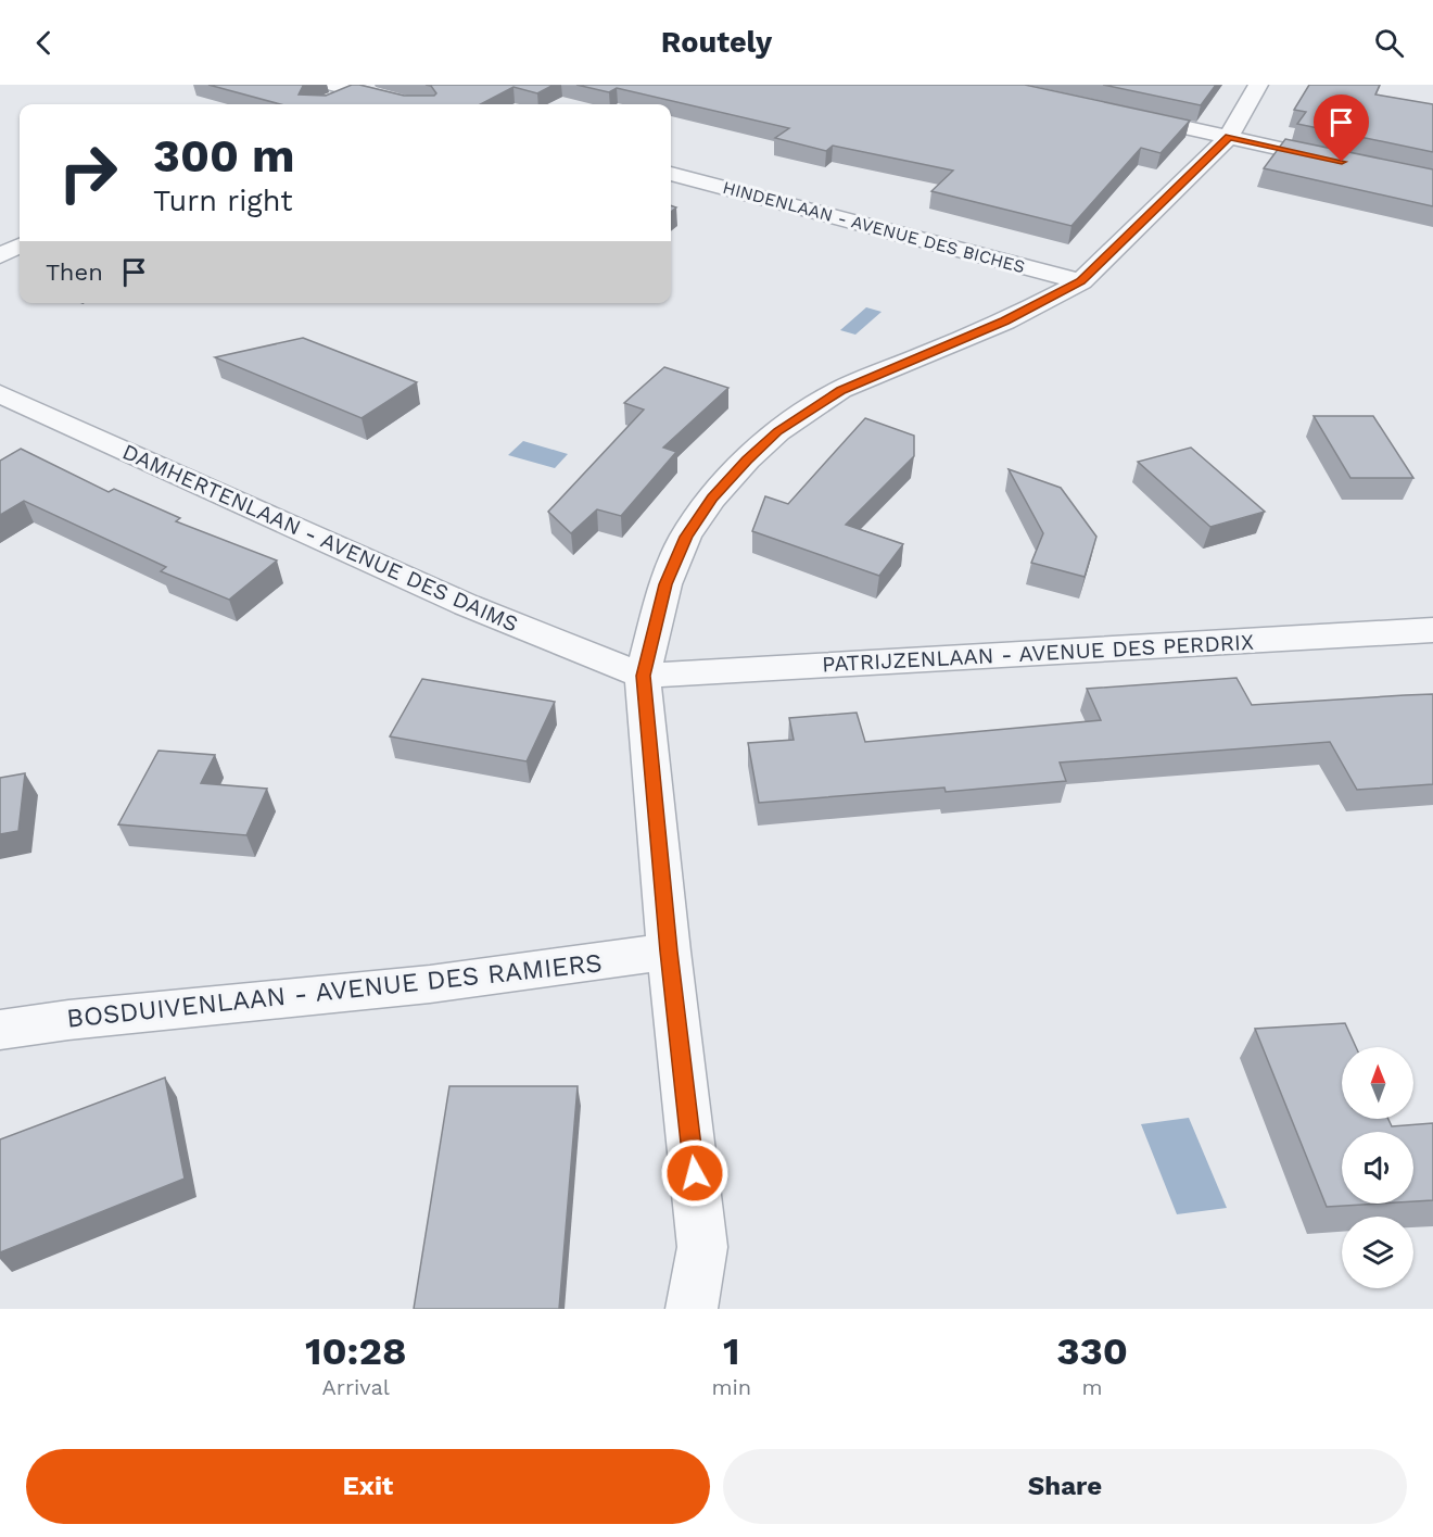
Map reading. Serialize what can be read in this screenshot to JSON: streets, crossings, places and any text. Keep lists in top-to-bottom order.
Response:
{
  "streets": {
    "street": [
      "HINDENLAAN - AVENUE DES BICHES",
      "DAMHERTENLAAN - AVENUE DES DAIMS",
      "PATRIJZENLAAN - AVENUE DES PERDRIX",
      "BOSDUIVENLAAN - AVENUE DES RAMIERS"
    ]
  },
  "crossings": [
    ["DAMHERTENLAAN - AVENUE DES DAIMS", "PATRIJZENLAAN - AVENUE DES PERDRIX"]
  ],
  "north": "top",
  "page": {
    "header": "Routely",
    "turn": ["300 m", "Turn right"],
    "then": "Then",
    "eta": [
      "10:28",
      "Arrival",
      "1",
      "min",
      "330",
      "m"
    ],
    "buttons": ["Exit", "Share"]
  }
}
